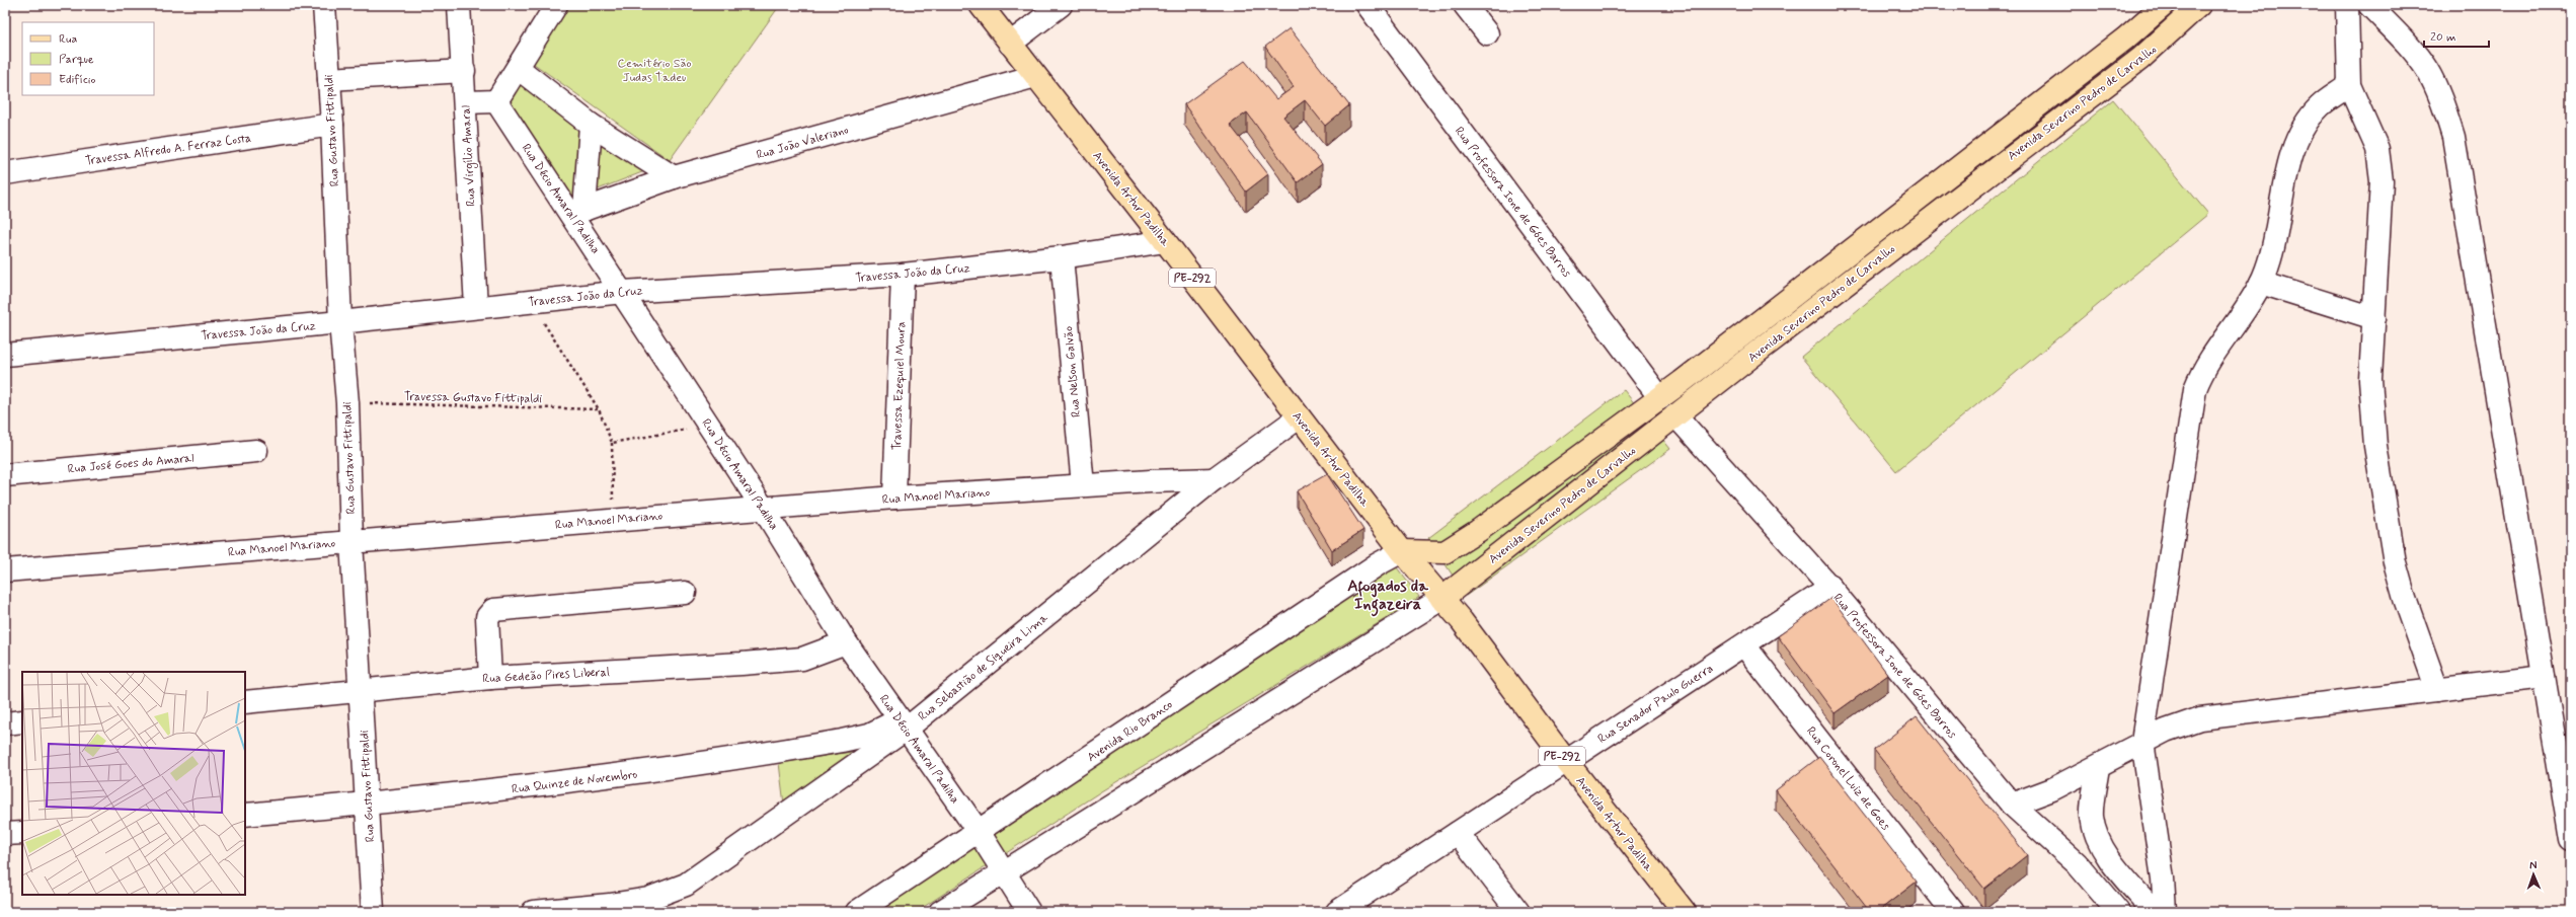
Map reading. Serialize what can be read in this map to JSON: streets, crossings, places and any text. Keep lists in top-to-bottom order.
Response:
{
  "streets": {
    "main road": ["Avenida Severino Pedro de Carvalho", "Avenida Artur Padilha", "PE-292"],
    "street": [
      "Rua Gustavo Fittipaldi",
      "Rua João Valeriano",
      "Travessa Alfredo A. Ferraz Costa",
      "Rua Virgílio Amaral",
      "Rua Décio Amaral Padilha",
      "Rua Professora Ione de Góes Barros",
      "Travessa João da Cruz",
      "Rua Nelson Galvão",
      "Travessa Ezequiel Moura",
      "Rua José Goes do Amaral",
      "Rua Manoel Mariano",
      "Rua Sebastião de Siqueira Lima",
      "Rua Gedeão Pires Liberal",
      "Rua Senador Paulo Guerra",
      "Avenida Rio Branco",
      "Rua Coronel Luiz de Goes",
      "Rua Quinze de Novembro"
    ],
    "path": ["Travessa Gustavo Fittipaldi"]
  },
  "crossings": [
    ["Avenida Severino Pedro de Carvalho", "Avenida Artur Padilha"],
    ["Avenida Severino Pedro de Carvalho", "Rua Professora Ione de Góes Barros"],
    ["Avenida Severino Pedro de Carvalho", "Avenida Rio Branco"],
    ["Rua Gustavo Fittipaldi", "Travessa Alfredo A. Ferraz Costa"],
    ["Rua Gustavo Fittipaldi", "Travessa João da Cruz"],
    ["Rua Gustavo Fittipaldi", "Travessa Gustavo Fittipaldi"],
    ["Rua Gustavo Fittipaldi", "Rua Manoel Mariano"],
    ["Rua Gustavo Fittipaldi", "Rua Gedeão Pires Liberal"],
    ["Rua Gustavo Fittipaldi", "Rua Quinze de Novembro"],
    ["Rua João Valeriano", "Rua Décio Amaral Padilha"],
    ["Rua João Valeriano", "Avenida Artur Padilha"],
    ["Rua Virgílio Amaral", "Travessa João da Cruz"],
    ["Rua Décio Amaral Padilha", "Travessa João da Cruz"],
    ["Rua Décio Amaral Padilha", "Rua Manoel Mariano"],
    ["Rua Décio Amaral Padilha", "Rua Sebastião de Siqueira Lima"],
    ["Rua Décio Amaral Padilha", "Rua Gedeão Pires Liberal"],
    ["Rua Décio Amaral Padilha", "Avenida Rio Branco"],
    ["Rua Décio Amaral Padilha", "Rua Quinze de Novembro"],
    ["Avenida Artur Padilha", "Travessa João da Cruz"],
    ["Avenida Artur Padilha", "Rua Sebastião de Siqueira Lima"],
    ["Avenida Artur Padilha", "Rua Senador Paulo Guerra"],
    ["Avenida Artur Padilha", "Avenida Rio Branco"],
    ["Rua Professora Ione de Góes Barros", "Rua Senador Paulo Guerra"],
    ["Travessa João da Cruz", "Rua Nelson Galvão"],
    ["Travessa João da Cruz", "Travessa Ezequiel Moura"],
    ["Rua Nelson Galvão", "Rua Manoel Mariano"],
    ["Travessa Ezequiel Moura", "Rua Manoel Mariano"],
    ["Rua Manoel Mariano", "Rua Sebastião de Siqueira Lima"],
    ["Rua Sebastião de Siqueira Lima", "Rua Quinze de Novembro"],
    ["Rua Senador Paulo Guerra", "Rua Coronel Luiz de Goes"]
  ],
  "districts": ["Afogados da Ingazeira"],
  "parks": ["Cemitério São Judas Tadeu"],
  "legend": ["Rua", "Parque", "Edifício"],
  "scale_bar": "20 m",
  "north": "top"
}
